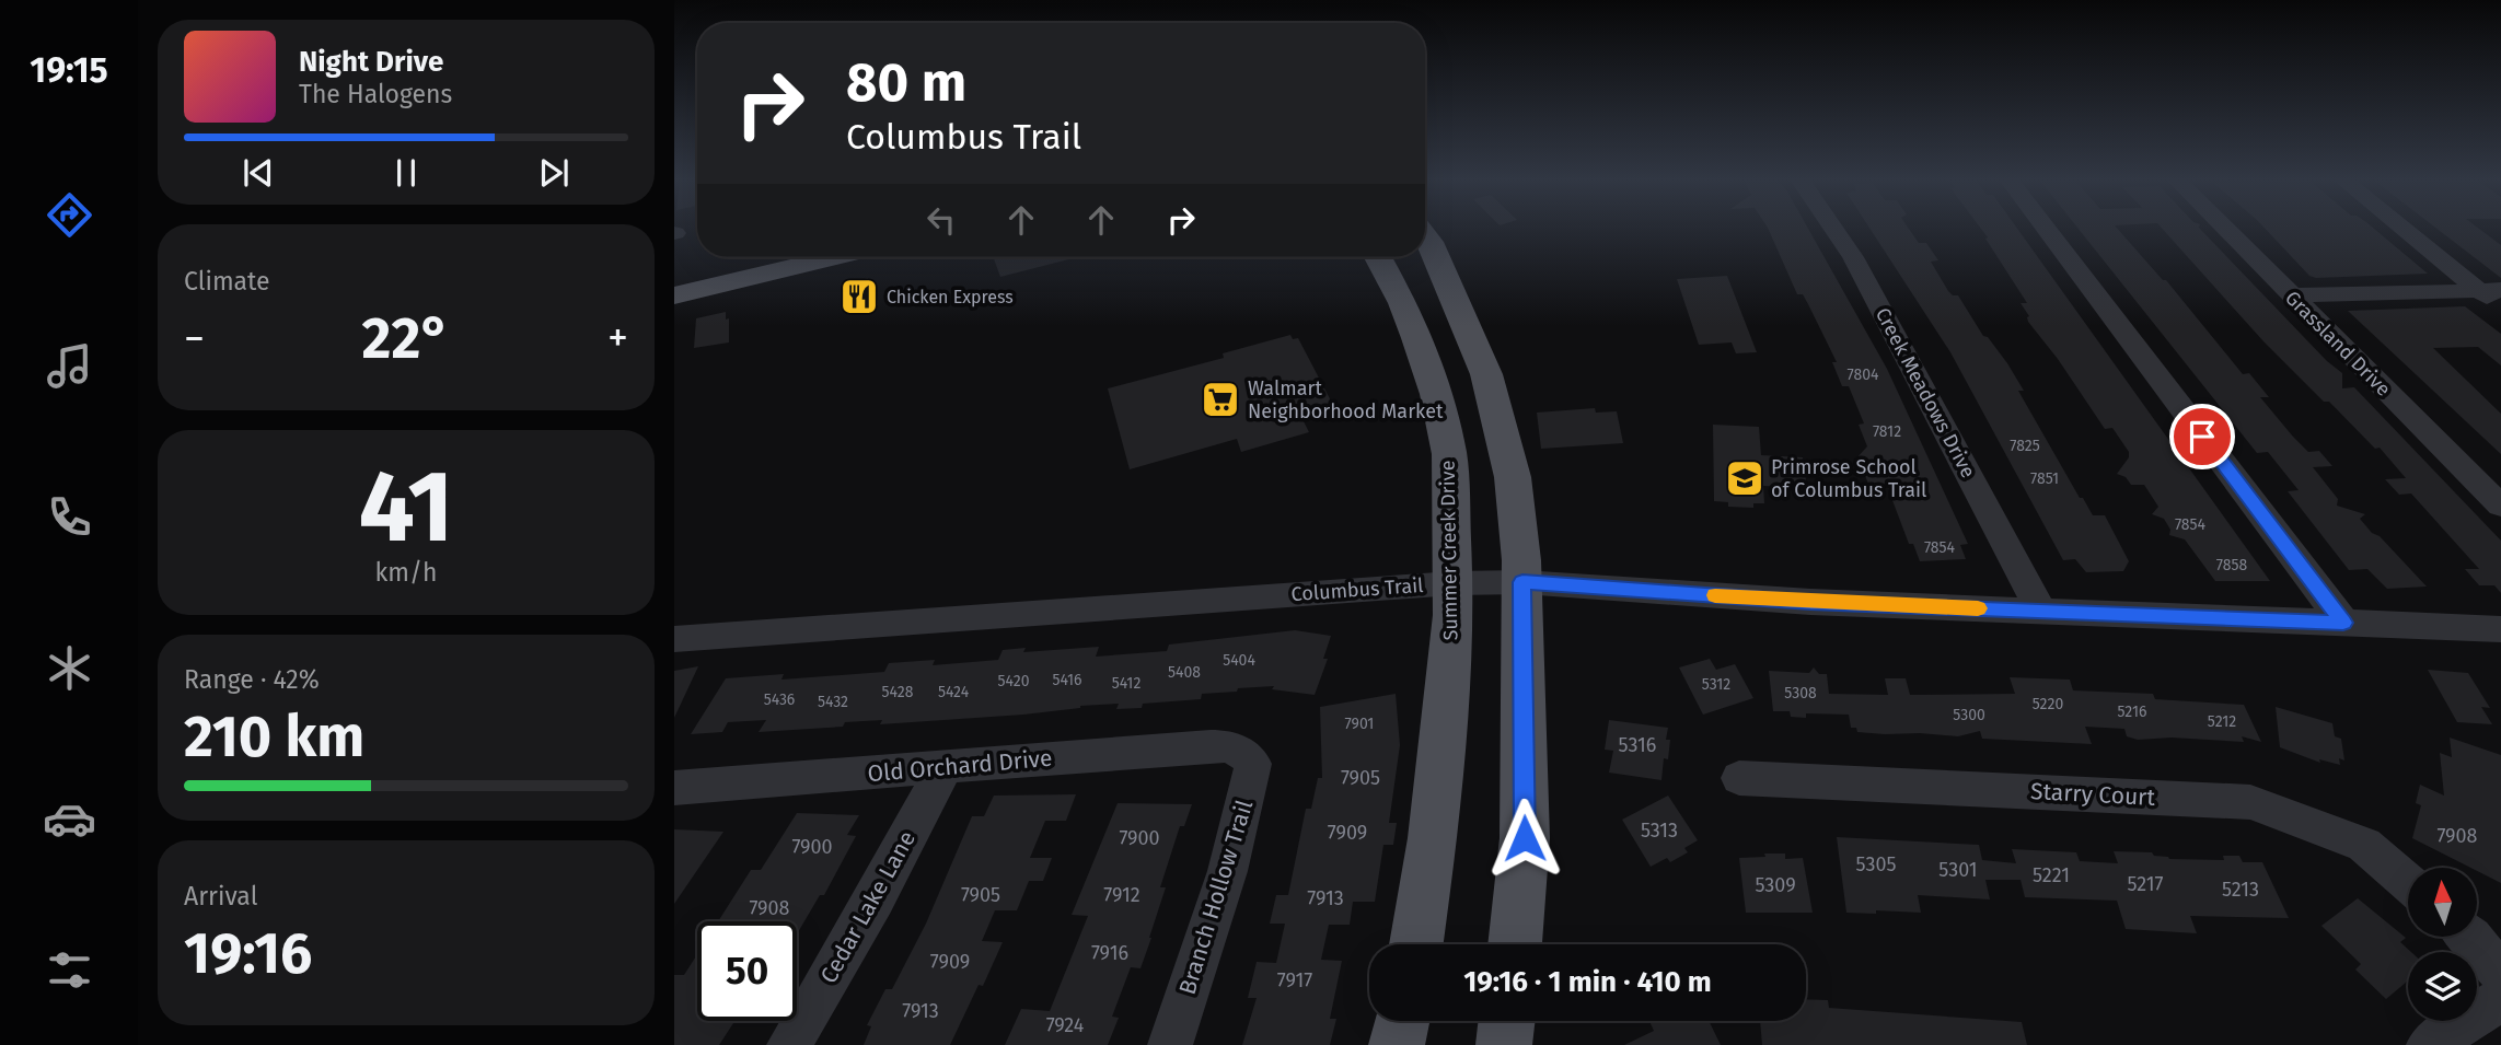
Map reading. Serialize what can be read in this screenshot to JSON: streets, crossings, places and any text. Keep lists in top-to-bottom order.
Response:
{
  "streets": {
    "main road": ["Summer Creek Drive"],
    "street": [
      "Grassland Drive",
      "Creek Meadows Drive",
      "Columbus Trail",
      "Old Orchard Drive",
      "Starry Court",
      "Branch Hollow Trail",
      "Cedar Lake Lane"
    ]
  },
  "crossings": [
    ["Creek Meadows Drive", "Columbus Trail"],
    ["Summer Creek Drive", "Columbus Trail"],
    ["Old Orchard Drive", "Branch Hollow Trail"],
    ["Old Orchard Drive", "Cedar Lake Lane"]
  ],
  "places": {
    "restaurant": ["Chicken Express"],
    "supermarket": ["Walmart Neighborhood Market"],
    "school or university": ["Primrose School of Columbus Trail"]
  },
  "house_numbers": [
    "7804",
    "7812",
    "7825",
    "7851",
    "7854",
    "7854",
    "7858",
    "5404",
    "5408",
    "5416",
    "5420",
    "5412",
    "5312",
    "5428",
    "5424",
    "5308",
    "5436",
    "5432",
    "5220",
    "5216",
    "5300",
    "5212",
    "7901",
    "5316",
    "7905",
    "5313",
    "7909",
    "7908",
    "7900",
    "7900",
    "5305",
    "5301",
    "5221",
    "5217",
    "5309",
    "5213",
    "7905",
    "7912",
    "7913",
    "7908",
    "7916",
    "7909",
    "7917",
    "7913",
    "7924"
  ],
  "north": "top",
  "page": {
    "tabs": "19:15",
    "turn": ["80 m", "Columbus Trail"],
    "song": ["Night Drive", "The Halogens"],
    "tile": [
      "Climate",
      ["41", "km/h"],
      ["Range · 42%", "210 km"],
      ["Arrival", "19:16"]
    ],
    "heat": ["−", "22°", "+"],
    "limit": "50",
    "trip": "19:16 · 1 min · 410 m"
  }
}
